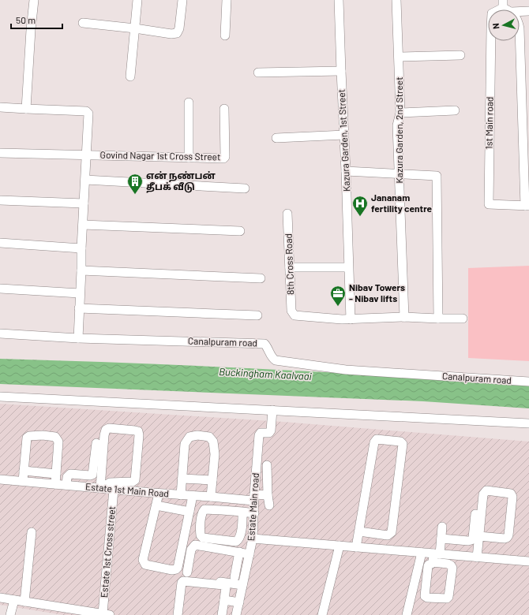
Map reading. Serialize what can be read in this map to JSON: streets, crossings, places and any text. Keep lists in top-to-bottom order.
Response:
{
  "streets": {
    "street": [
      "1st Main road",
      "Kazura Garden, 2nd Street",
      "Kazura Garden, 1st Street",
      "Govind Nagar 1st Cross Street",
      "8th Cross Road",
      "Canalpuram road",
      "Estate 1st Main Road",
      "Estate Main road",
      "Estate 1st Cross street"
    ]
  },
  "crossings": [
    ["Kazura Garden, 1st Street", "8th Cross Road"],
    ["Estate 1st Main Road", "Estate Main road"],
    ["Estate 1st Main Road", "Estate 1st Cross street"]
  ],
  "water": ["Buckingham Kaalvaai"],
  "places": {
    "building": ["என் நண்பன் தீபக் வீடு"],
    "hospital": ["Jananam fertility centre"],
    "office": ["Nibav Towers - Nibav lifts"]
  },
  "scale_bar": "50 m",
  "north": "left"
}
